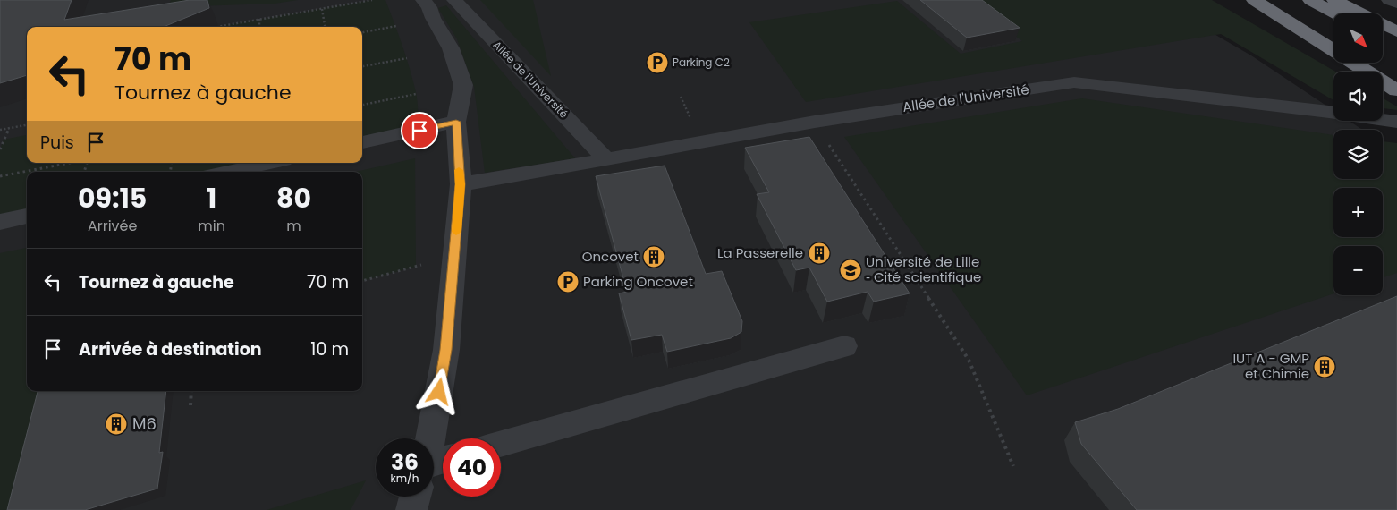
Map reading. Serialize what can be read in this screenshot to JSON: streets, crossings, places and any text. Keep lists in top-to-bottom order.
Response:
{
  "streets": {
    "street": ["Allée de l'Université"]
  },
  "places": {
    "parking": ["Parking C2", "Parking Oncovet"],
    "building": [
      "La Passerelle",
      "Oncovet",
      "IUT A - GMP et Chimie",
      "M6"
    ],
    "school or university": ["Université de Lille ‐ Cité scientifique"]
  },
  "north": "bottom right",
  "page": {
    "map_buttons": ["+", "−"],
    "turn": ["70 m", "Tournez à gauche"],
    "then": "Puis",
    "eta": [
      "09:15",
      "Arrivée",
      "1",
      "min",
      "80",
      "m"
    ],
    "list": [
      {
        "name": "Tournez à gauche",
        "value": "70 m"
      },
      {
        "name": "Arrivée à destination",
        "value": "10 m"
      }
    ],
    "speed": "36 km/h",
    "limit": "40"
  }
}
